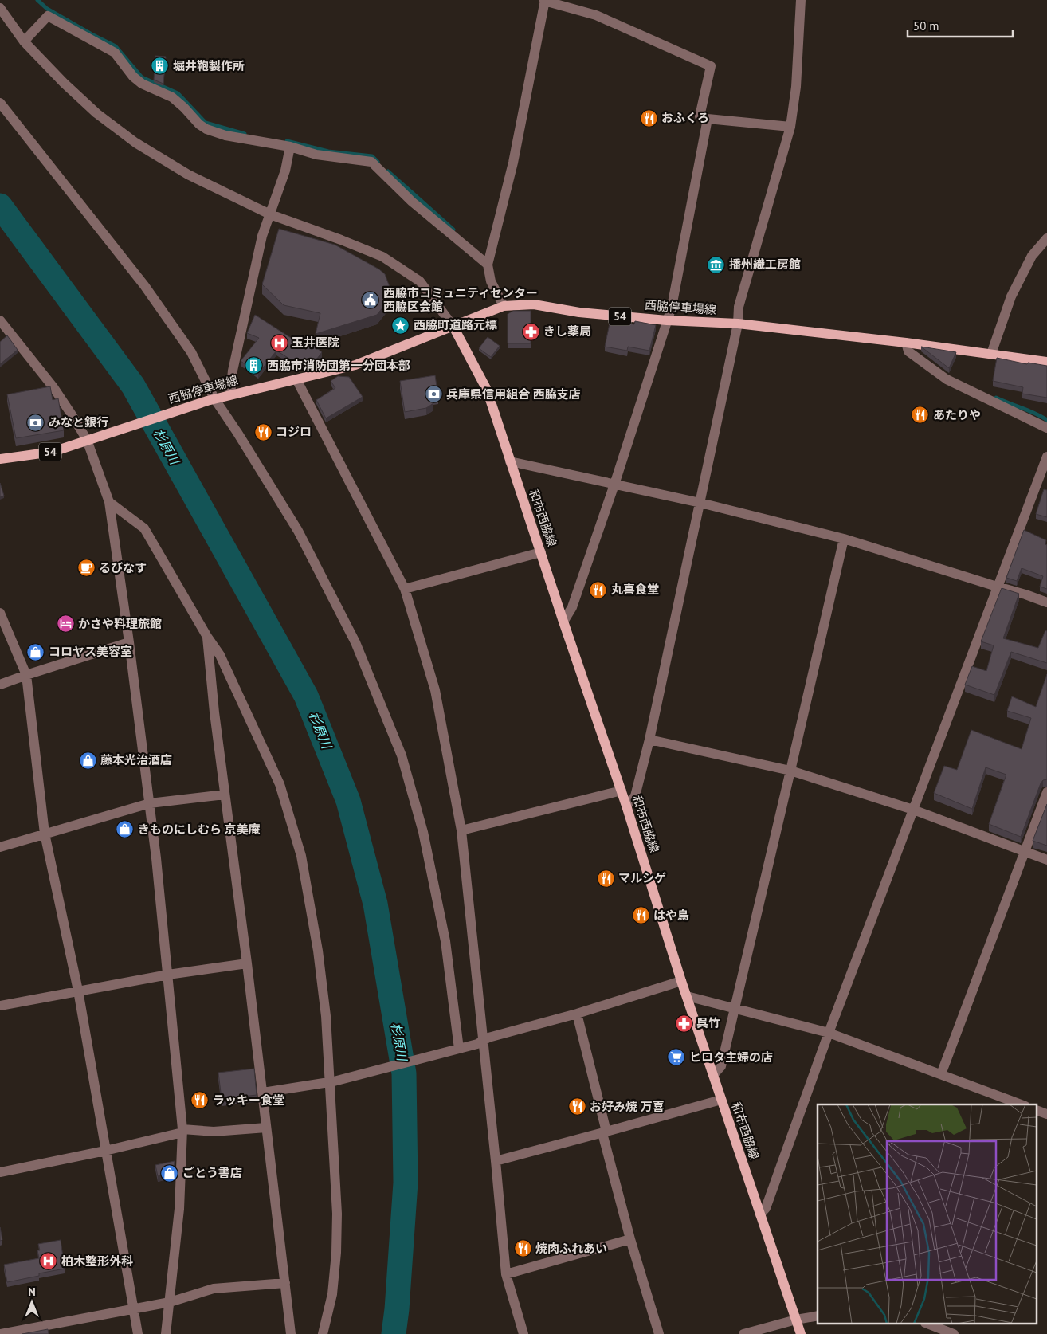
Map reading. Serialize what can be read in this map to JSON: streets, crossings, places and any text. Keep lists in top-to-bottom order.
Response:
{
  "streets": {
    "main road": ["西脇停車場線", "54", "和布西脇線"]
  },
  "crossings": [
    ["西脇停車場線", "和布西脇線"]
  ],
  "water": ["杉原川"],
  "places": {
    "building": ["堀井鞄製作所", "西脇市消防団第一分団本部"],
    "restaurant": [
      "おふくろ",
      "あたりや",
      "コジロ",
      "丸喜食堂",
      "マルシゲ",
      "はや鳥",
      "ラッキー食堂",
      "お好み焼 万喜",
      "焼肉ふれあい"
    ],
    "museum": ["播州織工房館"],
    "public building": ["西脇市コミュニティセンター 西脇区会館"],
    "place": ["西脇町道路元標"],
    "pharmacy": ["きし薬局", "呉竹"],
    "hospital": ["玉井医院", "柏木整形外科"],
    "bank": ["兵庫県信用組合 西脇支店", "みなと銀行"],
    "cafe": ["るびなす"],
    "hotel": ["かさや料理旅館"],
    "shop": [
      "コロヤス美容室",
      "藤本光治酒店",
      "きものにしむら 京美庵",
      "ごとう書店"
    ],
    "supermarket": ["ヒロタ主婦の店"]
  },
  "scale_bar": "50 m",
  "north": "top"
}
